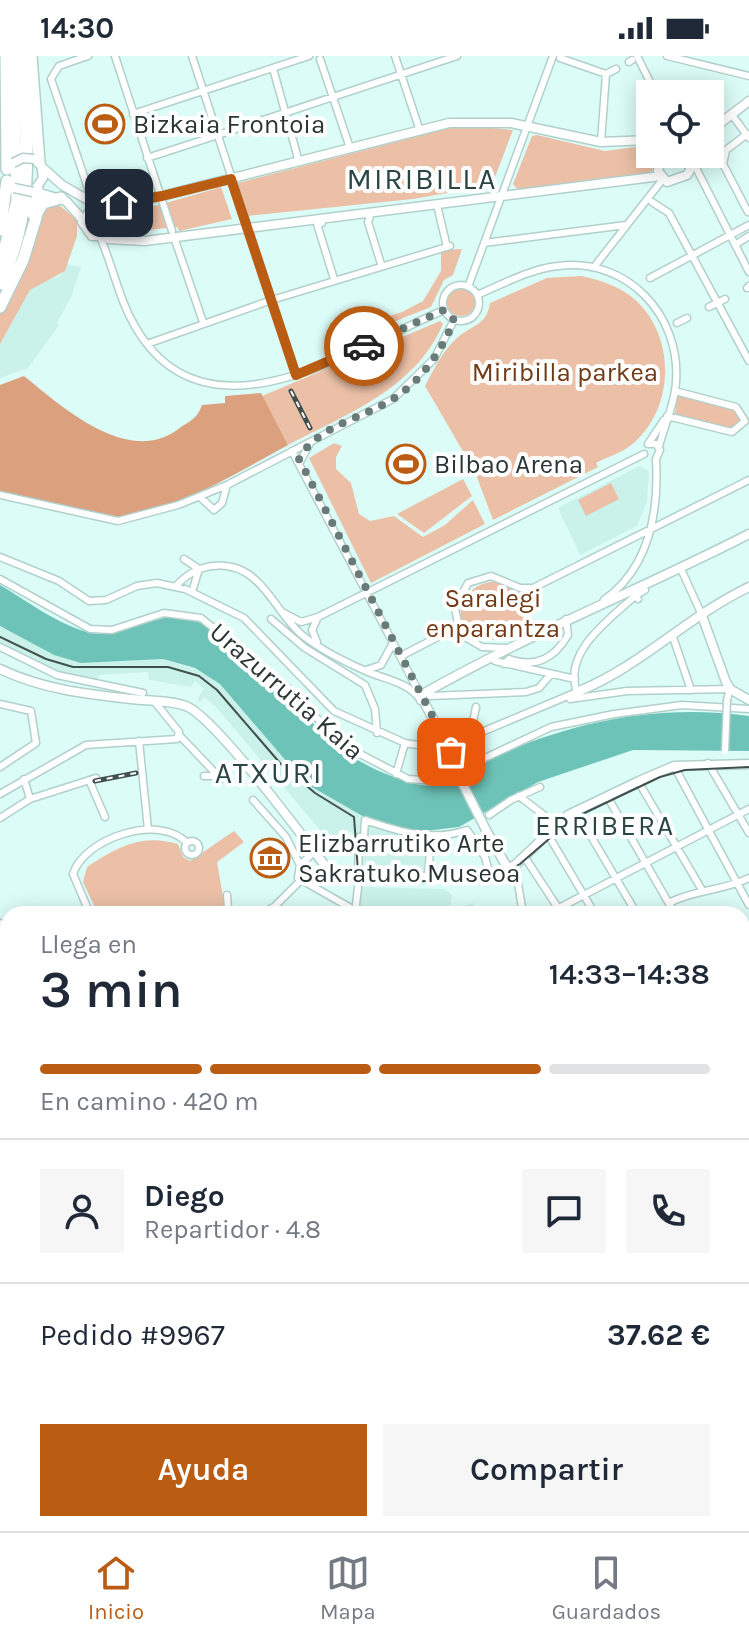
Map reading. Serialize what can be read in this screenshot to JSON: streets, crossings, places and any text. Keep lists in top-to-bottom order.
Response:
{
  "streets": {
    "street": ["Urazurrutia Kaia"]
  },
  "districts": ["MIRIBILLA", "ATXURI", "ERRIBERA"],
  "parks": ["Miribilla parkea", "Saralegi enparantza"],
  "places": {
    "sports": ["Bizkaia Frontoia", "Bilbao Arena"],
    "museum": ["Elizbarrutiko Arte Sakratuko Museoa"]
  },
  "page": {
    "status": "14:30",
    "heading": ["3 min", "Llega en", "14:33–14:38"],
    "panel": [
      "Diego",
      "Repartidor · 4.8",
      "Pedido #9967",
      "37.62 €"
    ],
    "bar": "En camino · 420 m",
    "buttons": ["Ayuda", "Compartir"],
    "tabs": ["Inicio", "Mapa", "Guardados"]
  }
}
